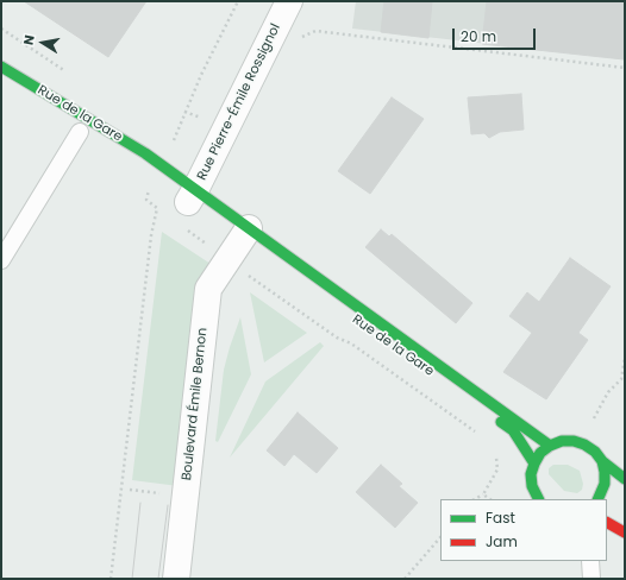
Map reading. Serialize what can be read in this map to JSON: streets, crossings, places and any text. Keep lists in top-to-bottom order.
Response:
{
  "streets": {
    "street": ["Rue Pierre-Émile Rossignol", "Rue de la Gare", "Boulevard Émile Bernon"]
  },
  "crossings": [
    ["Rue Pierre-Émile Rossignol", "Rue de la Gare"],
    ["Rue de la Gare", "Boulevard Émile Bernon"]
  ],
  "legend": ["Fast", "Jam"],
  "scale_bar": "20 m",
  "north": "left"
}
